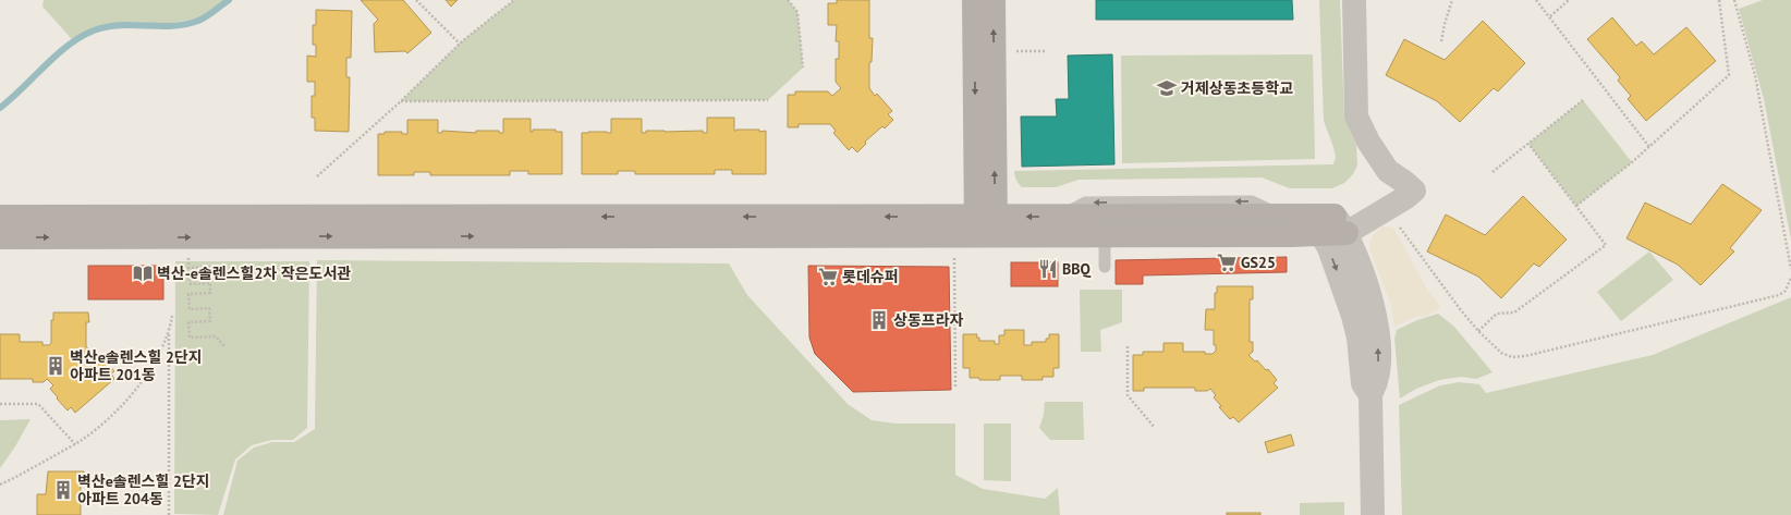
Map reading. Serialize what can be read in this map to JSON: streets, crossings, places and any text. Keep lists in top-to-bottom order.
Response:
{
  "places": {
    "school or university": ["거제상동초등학교"],
    "supermarket": ["GS25", "롯데슈퍼"],
    "restaurant": ["BBQ"],
    "library": ["벽산-e솔렌스힐2차 작은도서관"],
    "building": ["상동프라자", "벽산e솔렌스힐 2단지 아파트 201동", "벽산e솔렌스힐 2단지 아파트 204동"]
  }
}
